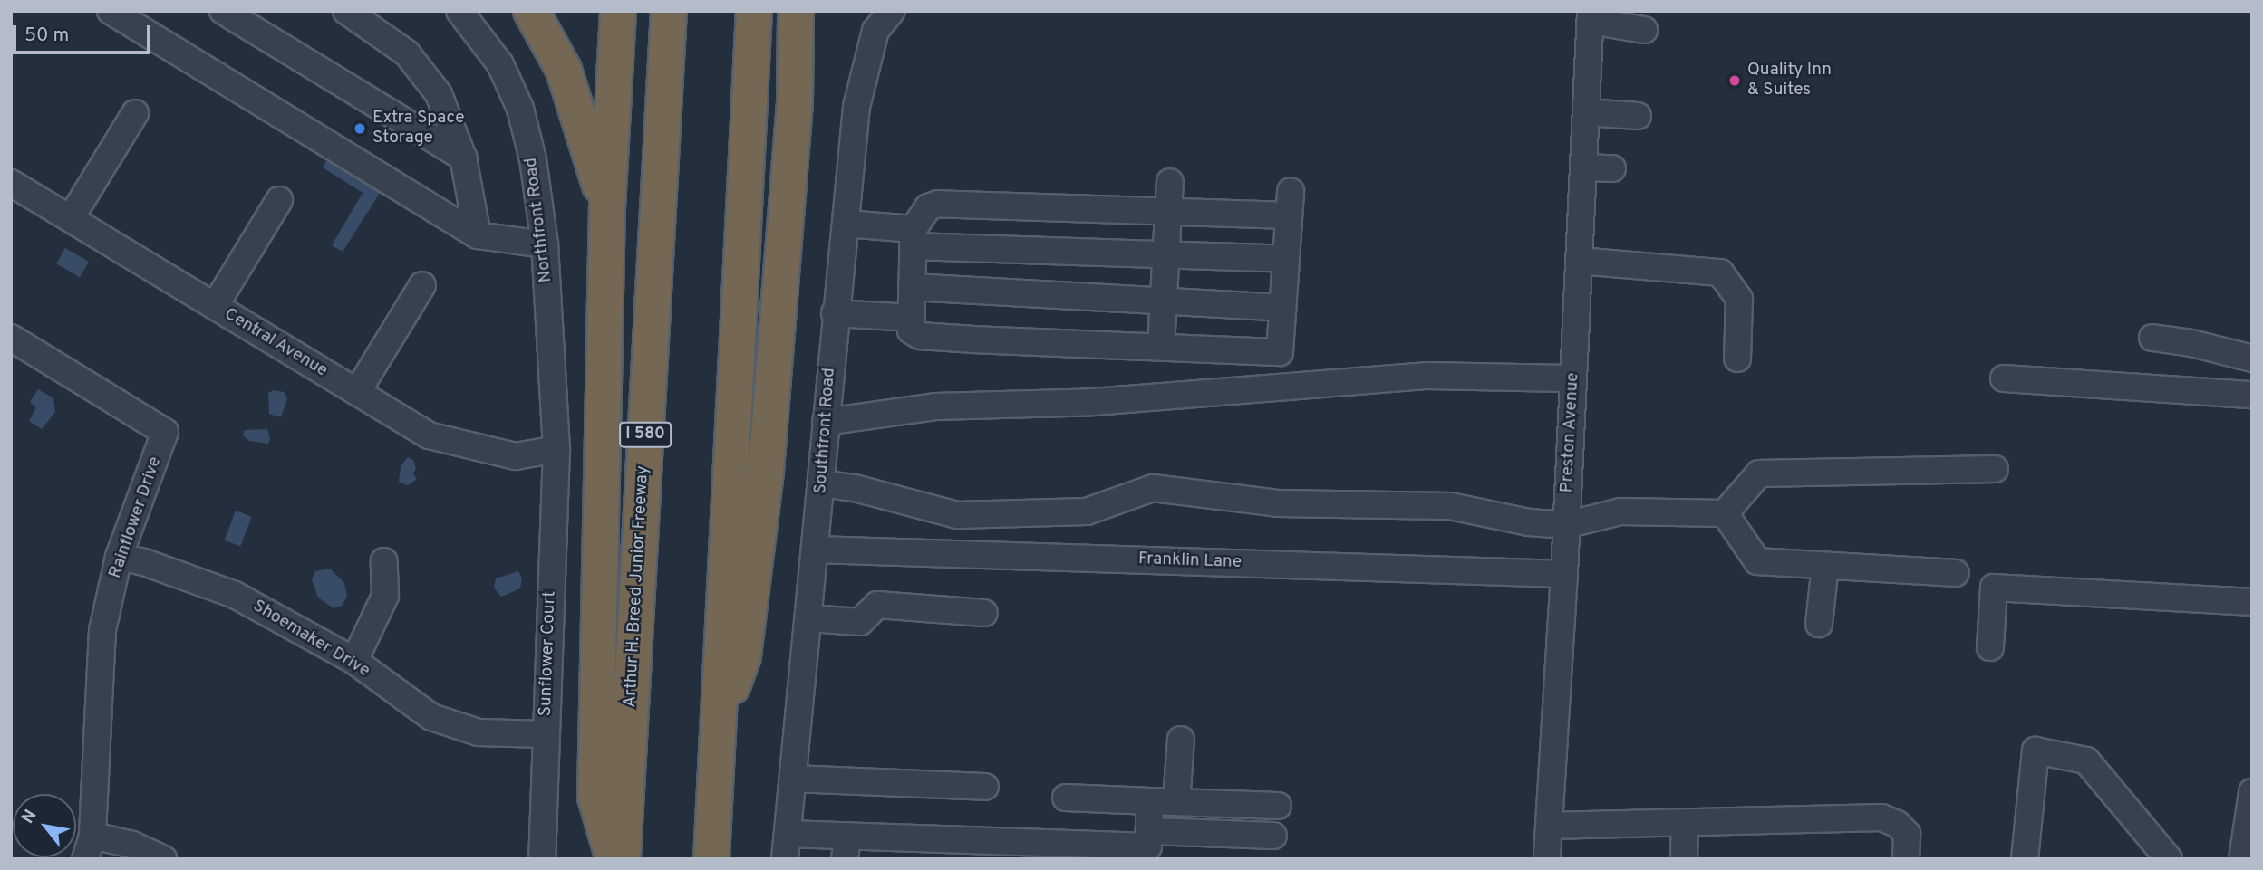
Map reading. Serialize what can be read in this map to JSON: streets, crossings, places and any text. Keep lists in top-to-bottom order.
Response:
{
  "streets": {
    "highway": ["I 580", "Arthur H. Breed Junior Freeway"],
    "street": [
      "Northfront Road",
      "Central Avenue",
      "Southfront Road",
      "Preston Avenue",
      "Rainflower Drive",
      "Franklin Lane",
      "Shoemaker Drive",
      "Sunflower Court"
    ]
  },
  "crossings": [
    ["Northfront Road", "Central Avenue"],
    ["Northfront Road", "Sunflower Court"],
    ["Central Avenue", "Sunflower Court"],
    ["Southfront Road", "Franklin Lane"],
    ["Preston Avenue", "Franklin Lane"],
    ["Rainflower Drive", "Shoemaker Drive"],
    ["Shoemaker Drive", "Sunflower Court"]
  ],
  "places": ["Quality Inn & Suites", "Extra Space Storage"],
  "scale_bar": "50 m",
  "north": "top left"
}
